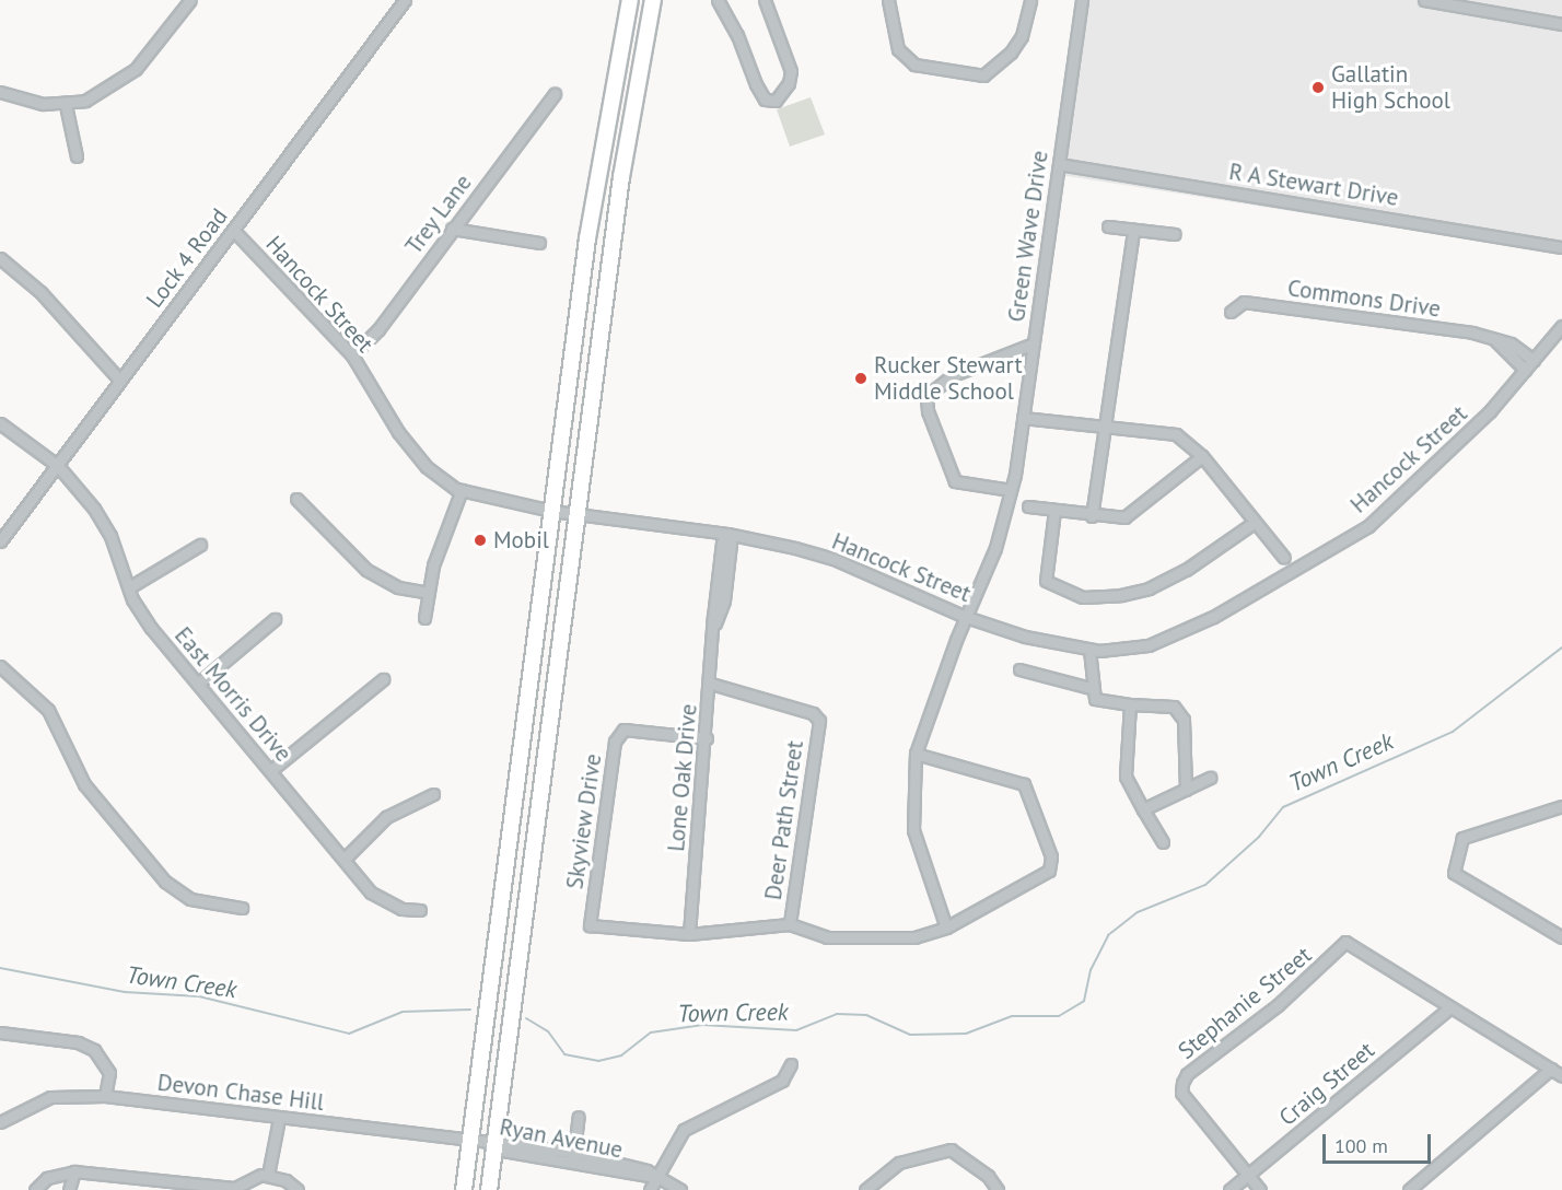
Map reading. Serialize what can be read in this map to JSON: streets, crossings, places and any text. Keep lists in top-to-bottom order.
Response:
{
  "streets": {
    "street": [
      "R A Stewart Drive",
      "Trey Lane",
      "Green Wave Drive",
      "Lock 4 Road",
      "Hancock Street",
      "Commons Drive",
      "East Morris Drive",
      "Lone Oak Drive",
      "Deer Path Street",
      "Skyview Drive",
      "Stephanie Street",
      "Craig Street",
      "Devon Chase Hill",
      "Ryan Avenue"
    ]
  },
  "crossings": [
    ["R A Stewart Drive", "Green Wave Drive"],
    ["Trey Lane", "Hancock Street"],
    ["Green Wave Drive", "Hancock Street"],
    ["Lock 4 Road", "Hancock Street"],
    ["Lock 4 Road", "East Morris Drive"],
    ["Hancock Street", "Commons Drive"],
    ["Hancock Street", "Lone Oak Drive"],
    ["Lone Oak Drive", "Deer Path Street"],
    ["Lone Oak Drive", "Skyview Drive"],
    ["Stephanie Street", "Craig Street"],
    ["Devon Chase Hill", "Ryan Avenue"]
  ],
  "water": ["Town Creek"],
  "places": ["Gallatin High School", "Rucker Stewart Middle School", "Mobil"],
  "scale_bar": "100 m"
}
